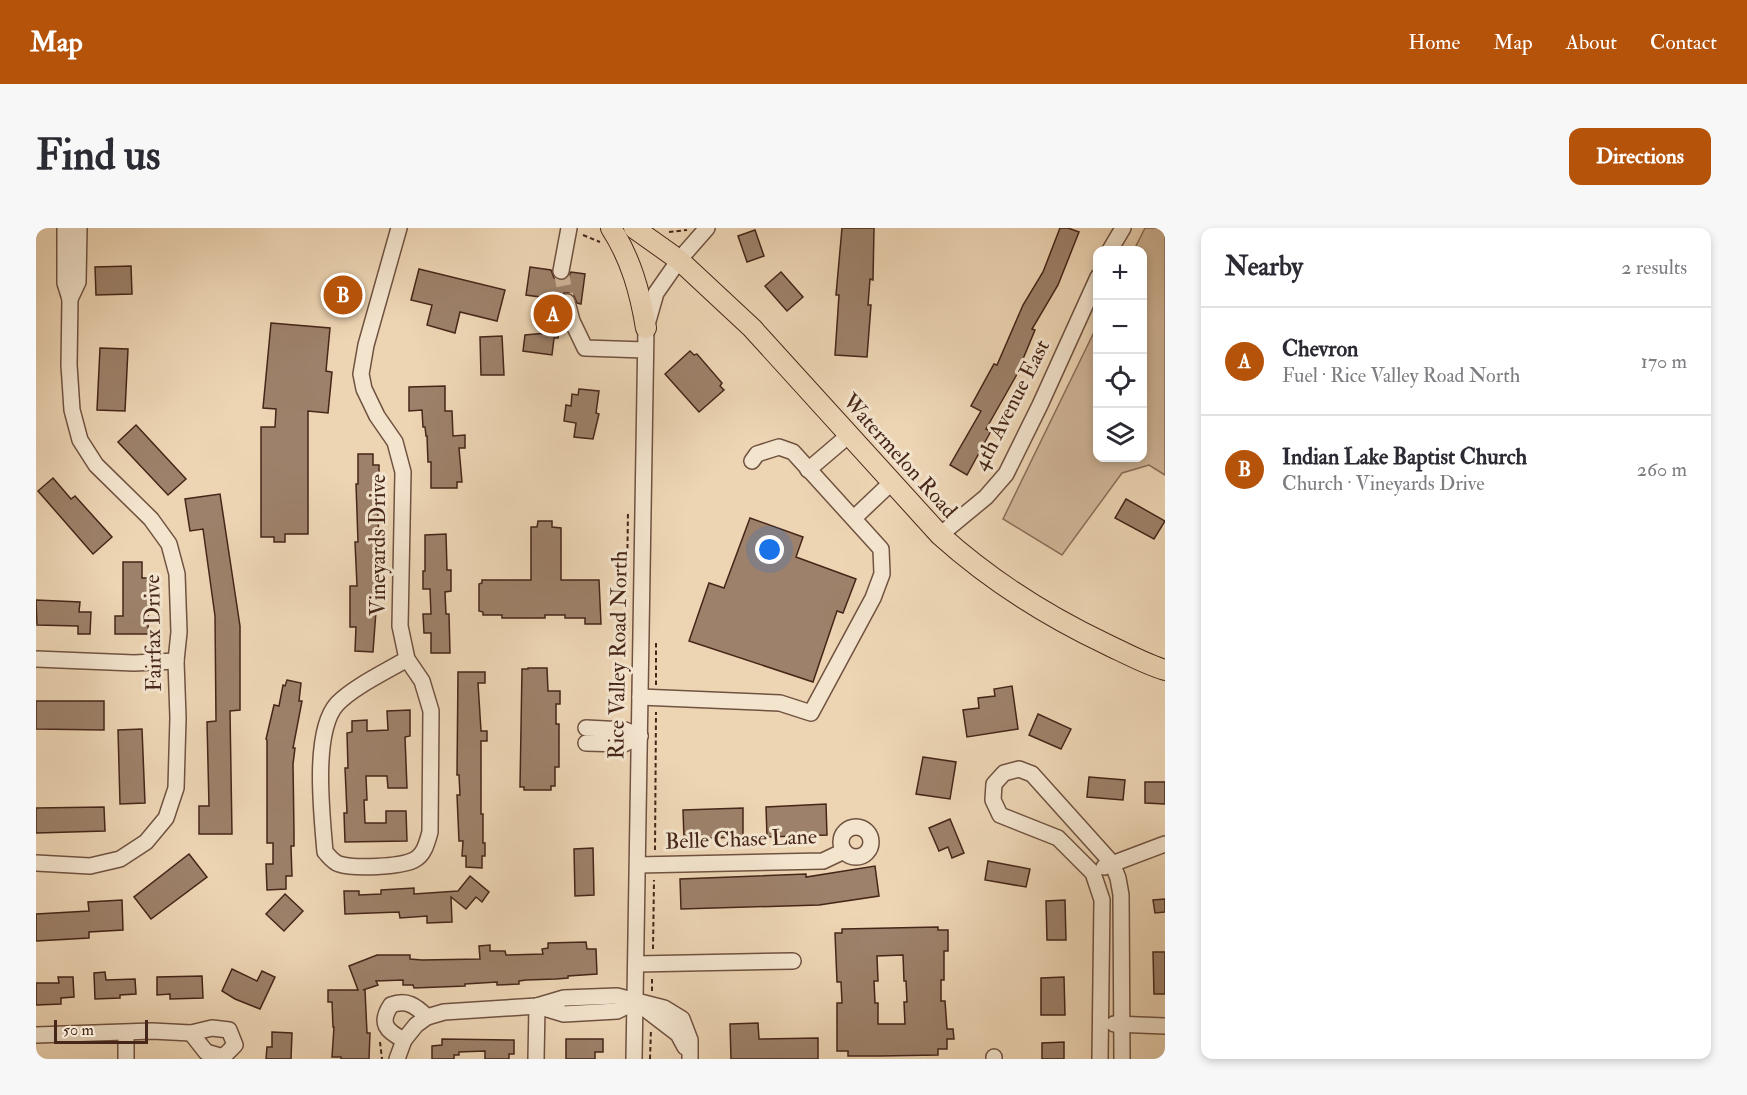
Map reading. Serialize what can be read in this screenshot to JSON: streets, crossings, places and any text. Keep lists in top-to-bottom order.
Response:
{
  "streets": {
    "main road": ["Watermelon Road"],
    "street": [
      "4th Avenue East",
      "Vineyards Drive",
      "Fairfax Drive",
      "Rice Valley Road North",
      "Belle Chase Lane"
    ]
  },
  "crossings": [
    ["4th Avenue East", "Watermelon Road"],
    ["Watermelon Road", "Rice Valley Road North"],
    ["Rice Valley Road North", "Belle Chase Lane"]
  ],
  "scale_bar": "50 m",
  "page": {
    "header": "Map",
    "nav": [
      "Home",
      "Map",
      "About",
      "Contact"
    ],
    "buttons": "Directions",
    "title": "Find us",
    "heading": ["Nearby", "2 results"],
    "map_buttons": ["+", "−"],
    "pins": ["B", "A"],
    "list": [
      {
        "mark": "A",
        "name": "Chevron",
        "note": "Fuel · Rice Valley Road North",
        "value": "170 m"
      },
      {
        "mark": "B",
        "name": "Indian Lake Baptist Church",
        "note": "Church · Vineyards Drive",
        "value": "260 m"
      }
    ],
    "scale": "50 m"
  }
}
